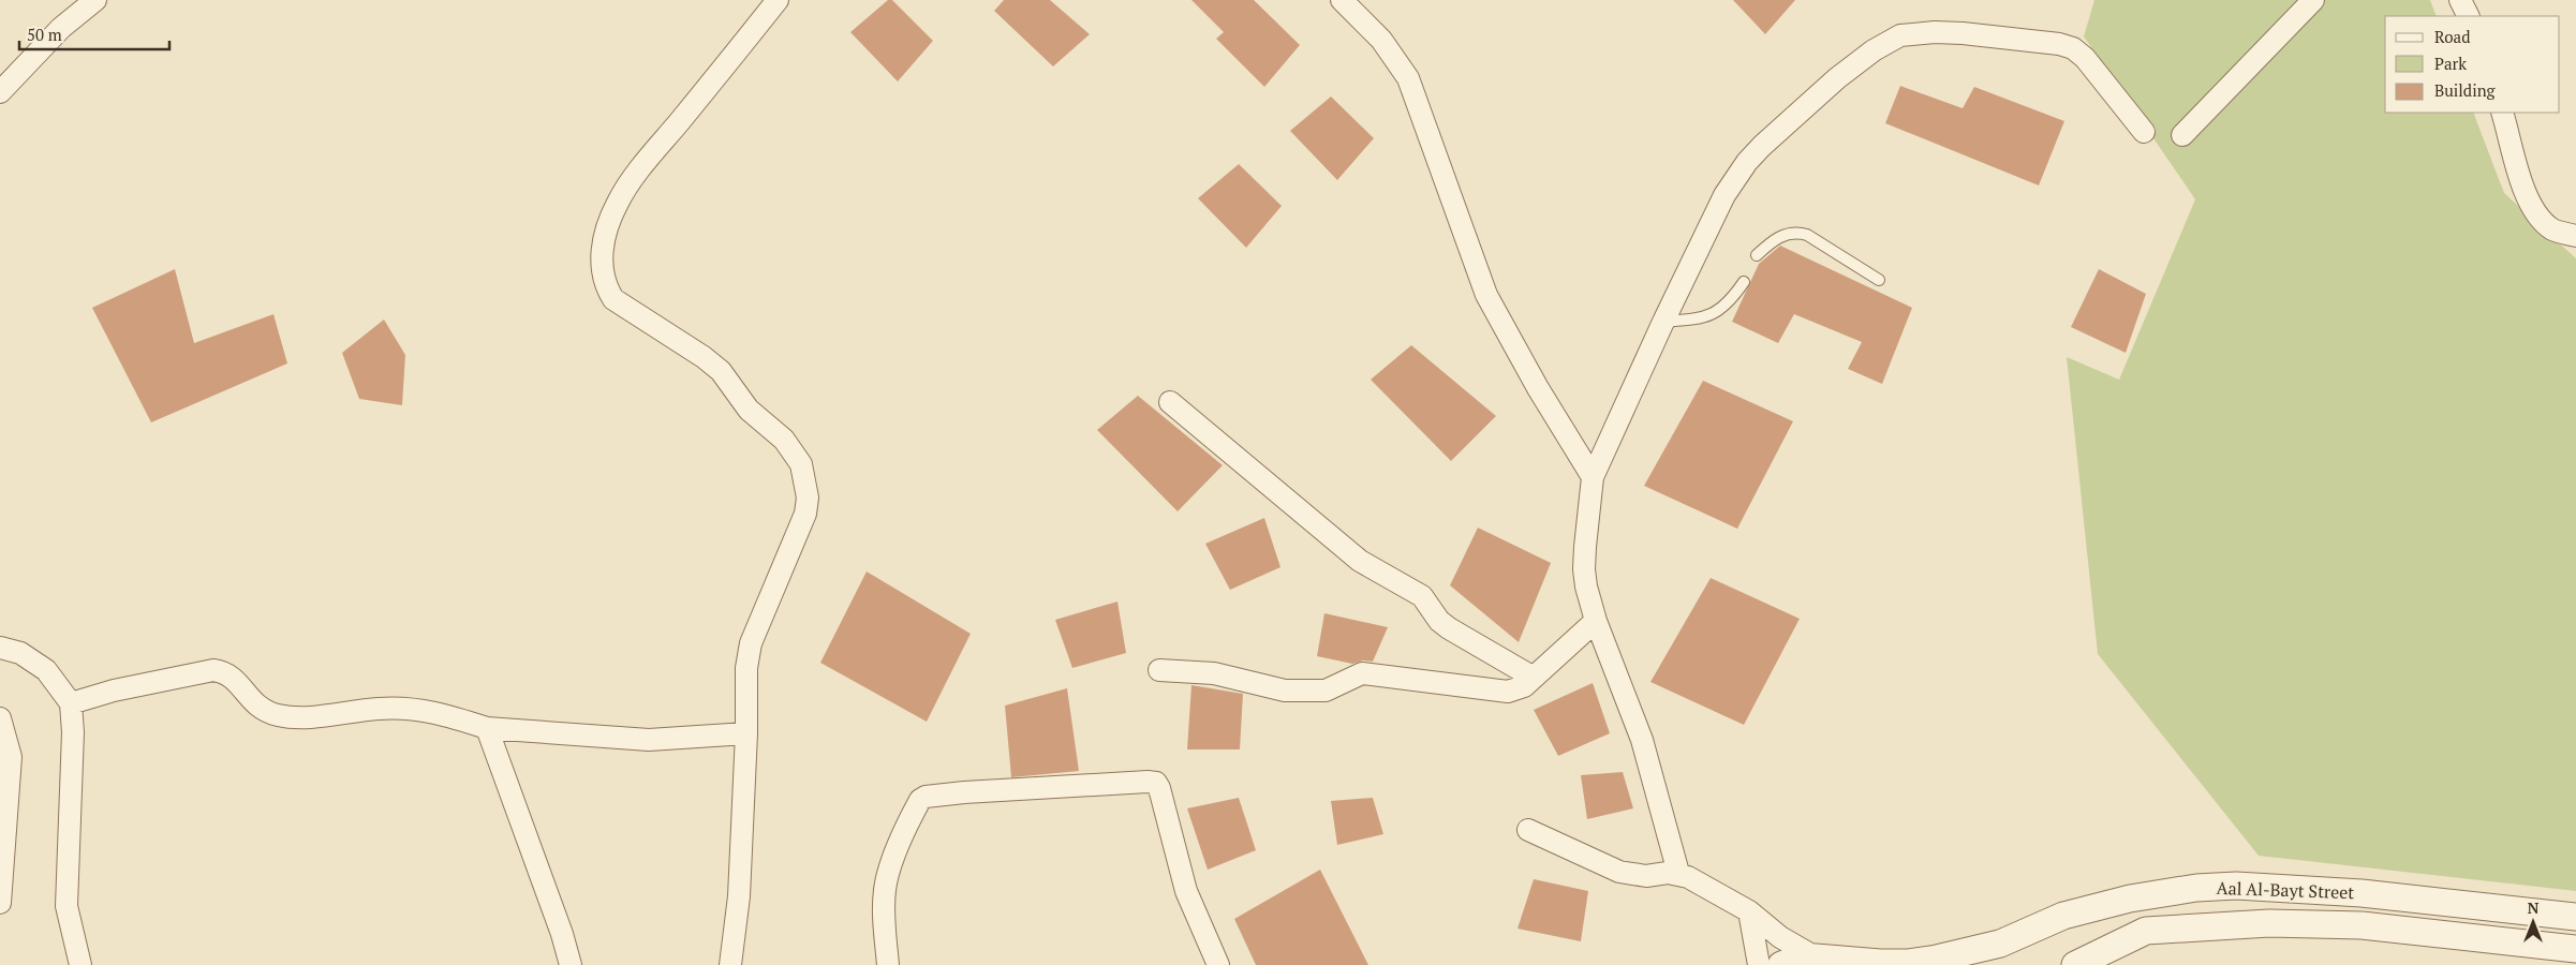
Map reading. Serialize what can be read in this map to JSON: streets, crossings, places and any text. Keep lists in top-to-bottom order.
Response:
{
  "streets": {
    "street": ["Aal Al-Bayt Street"]
  },
  "legend": ["Road", "Park", "Building"],
  "scale_bar": "50 m",
  "north": "top"
}
